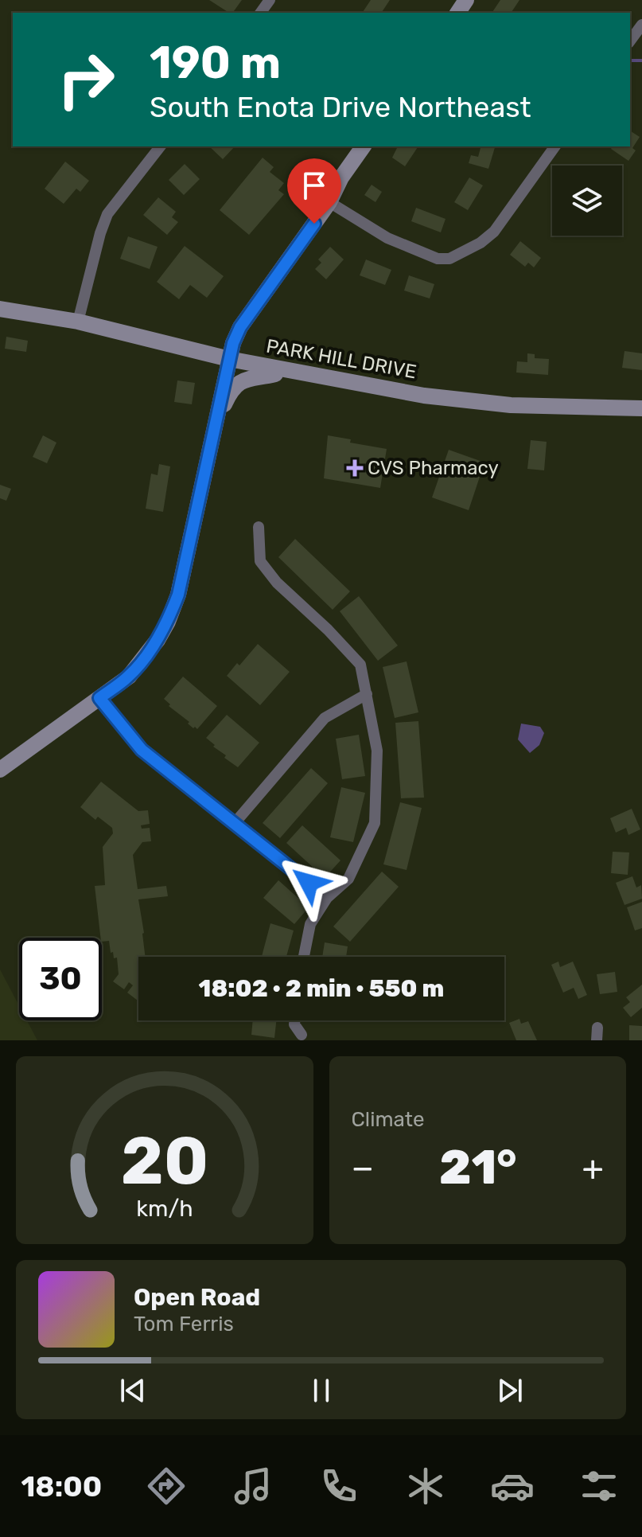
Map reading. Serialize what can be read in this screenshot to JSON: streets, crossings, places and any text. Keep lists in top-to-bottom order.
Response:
{
  "streets": {
    "main road": ["PARK HILL DRIVE"]
  },
  "places": {
    "health": ["CVS Pharmacy"]
  },
  "page": {
    "turn": ["190 m", "South Enota Drive Northeast"],
    "limit": "30",
    "trip": "18:02 · 2 min · 550 m",
    "tile": "Climate",
    "heat": ["−", "21°", "+"],
    "song": ["Open Road", "Tom Ferris"],
    "tabs": "18:00",
    "gauge": ["20", "km/h"]
  }
}
